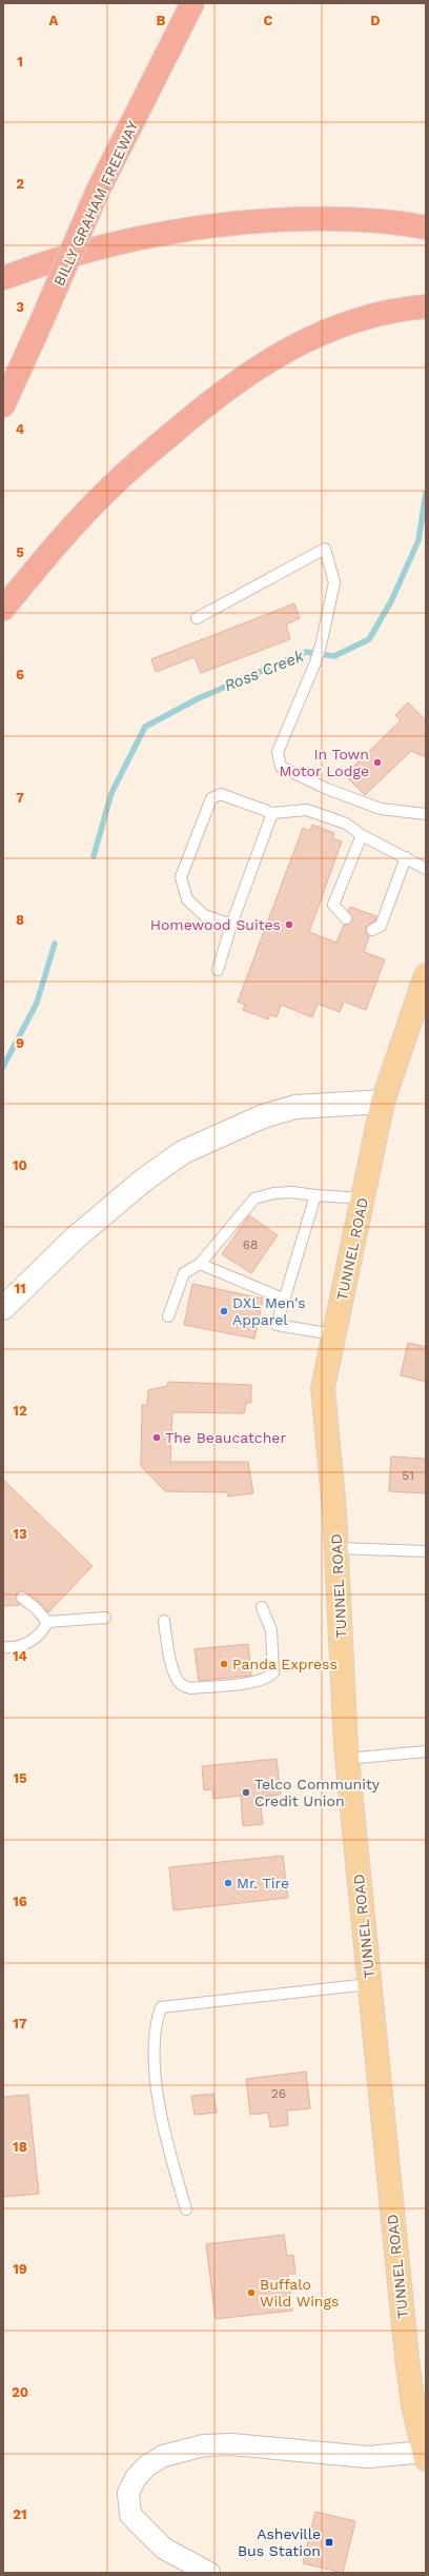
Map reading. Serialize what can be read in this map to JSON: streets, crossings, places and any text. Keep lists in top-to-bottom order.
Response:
{
  "streets": {
    "highway": ["BILLY GRAHAM FREEWAY"],
    "main road": ["TUNNEL ROAD"]
  },
  "water": ["Ross Creek"],
  "places": {
    "other": [
      "In Town Motor Lodge",
      "Homewood Suites",
      "DXL Men's Apparel",
      "The Beaucatcher",
      "Panda Express",
      "Telco Community Credit Union",
      "Mr. Tire",
      "Buffalo Wild Wings"
    ],
    "transit": ["Asheville Bus Station"]
  },
  "house_numbers": ["68", "51", "26"],
  "grid": {
    "columns": [
      "A",
      "B",
      "C",
      "D"
    ],
    "rows": [
      "1",
      "2",
      "3",
      "4",
      "5",
      "6",
      "7",
      "8",
      "9",
      "10",
      "11",
      "12",
      "13",
      "14",
      "15",
      "16",
      "17",
      "18",
      "19",
      "20",
      "21"
    ]
  }
}
